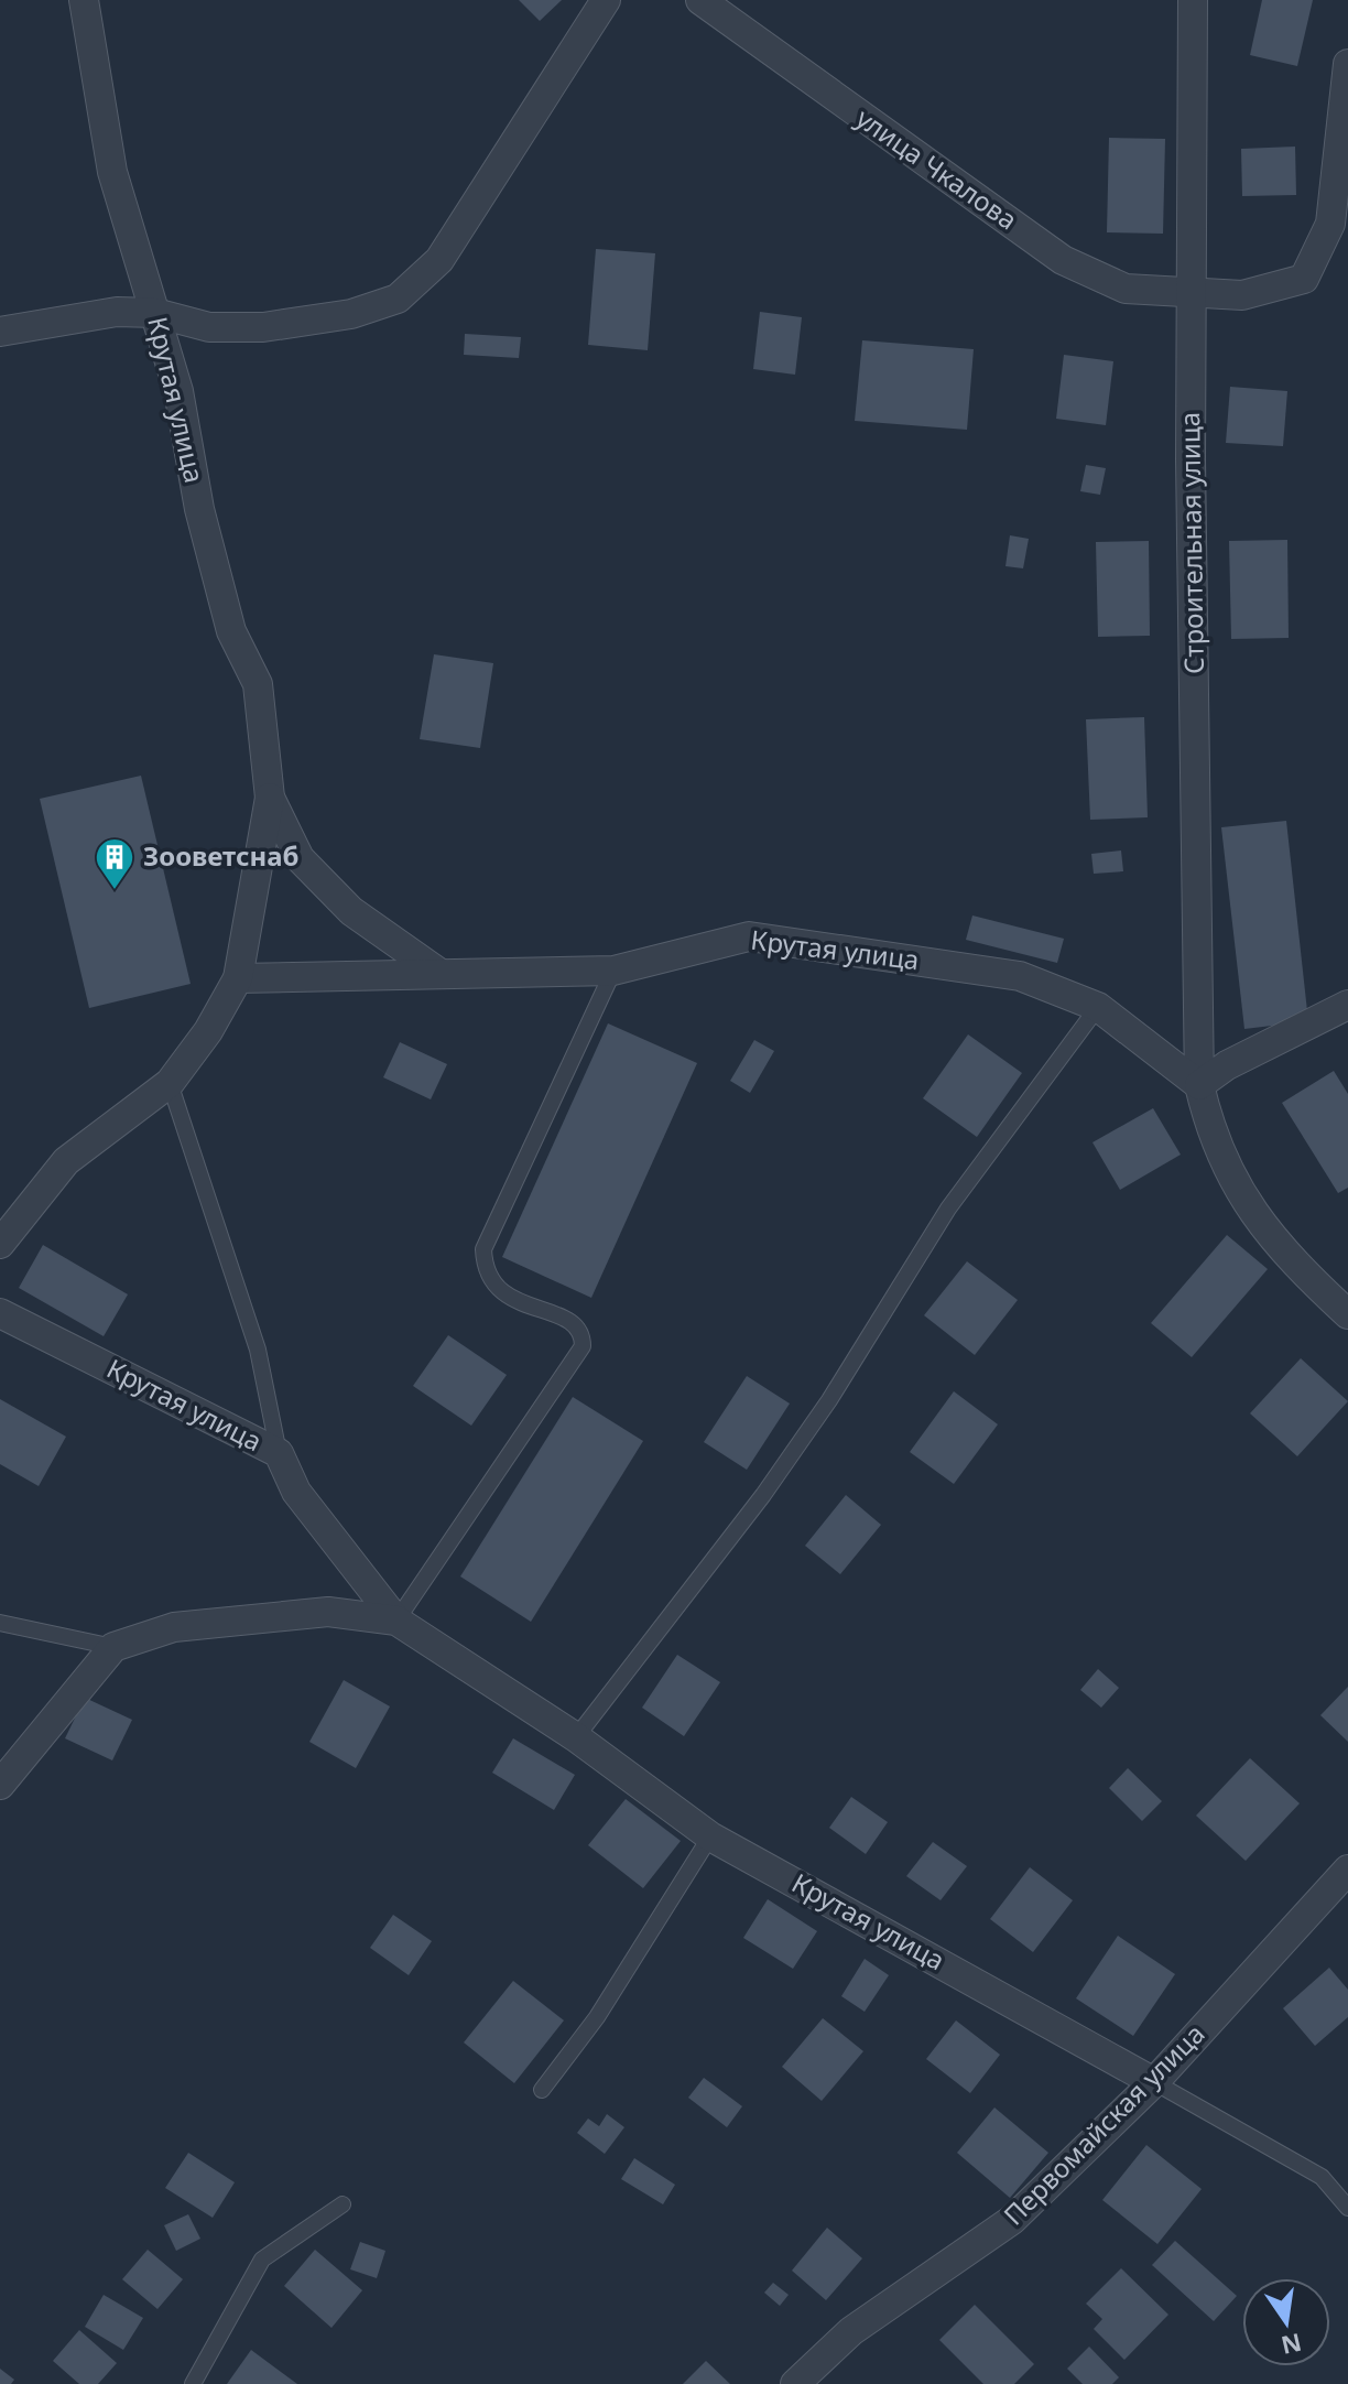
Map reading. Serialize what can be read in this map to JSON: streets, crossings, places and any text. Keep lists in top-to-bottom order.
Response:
{
  "streets": {
    "street": [
      "улица Чкалова",
      "Крутая улица",
      "Строительная улица",
      "Первомайская улица"
    ]
  },
  "crossings": [
    ["улица Чкалова", "Строительная улица"],
    ["Крутая улица", "Строительная улица"],
    ["Крутая улица", "Первомайская улица"]
  ],
  "places": {
    "building": ["Зооветснаб"]
  },
  "north": "bottom"
}
